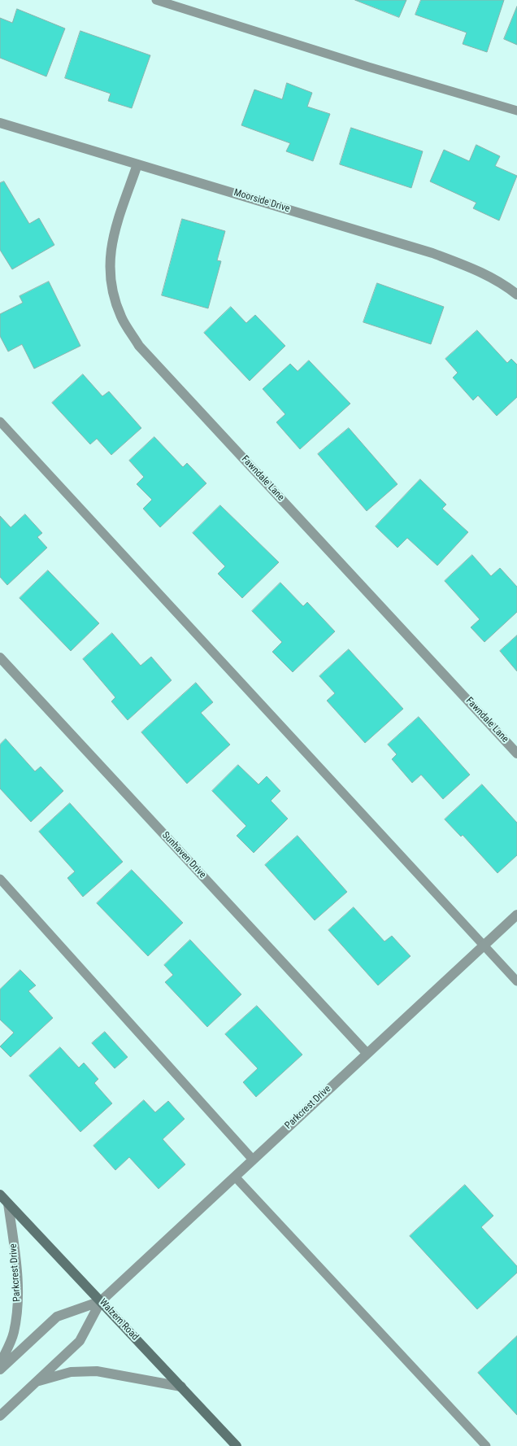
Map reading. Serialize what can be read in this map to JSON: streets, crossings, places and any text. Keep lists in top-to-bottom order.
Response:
{
  "streets": {
    "main road": ["Walzem Road"],
    "street": [
      "Moorside Drive",
      "Fawndale Lane",
      "Sunhaven Drive",
      "Parkcrest Drive"
    ]
  },
  "crossings": [
    ["Moorside Drive", "Fawndale Lane"],
    ["Sunhaven Drive", "Parkcrest Drive"],
    ["Parkcrest Drive", "Walzem Road"]
  ]
}
